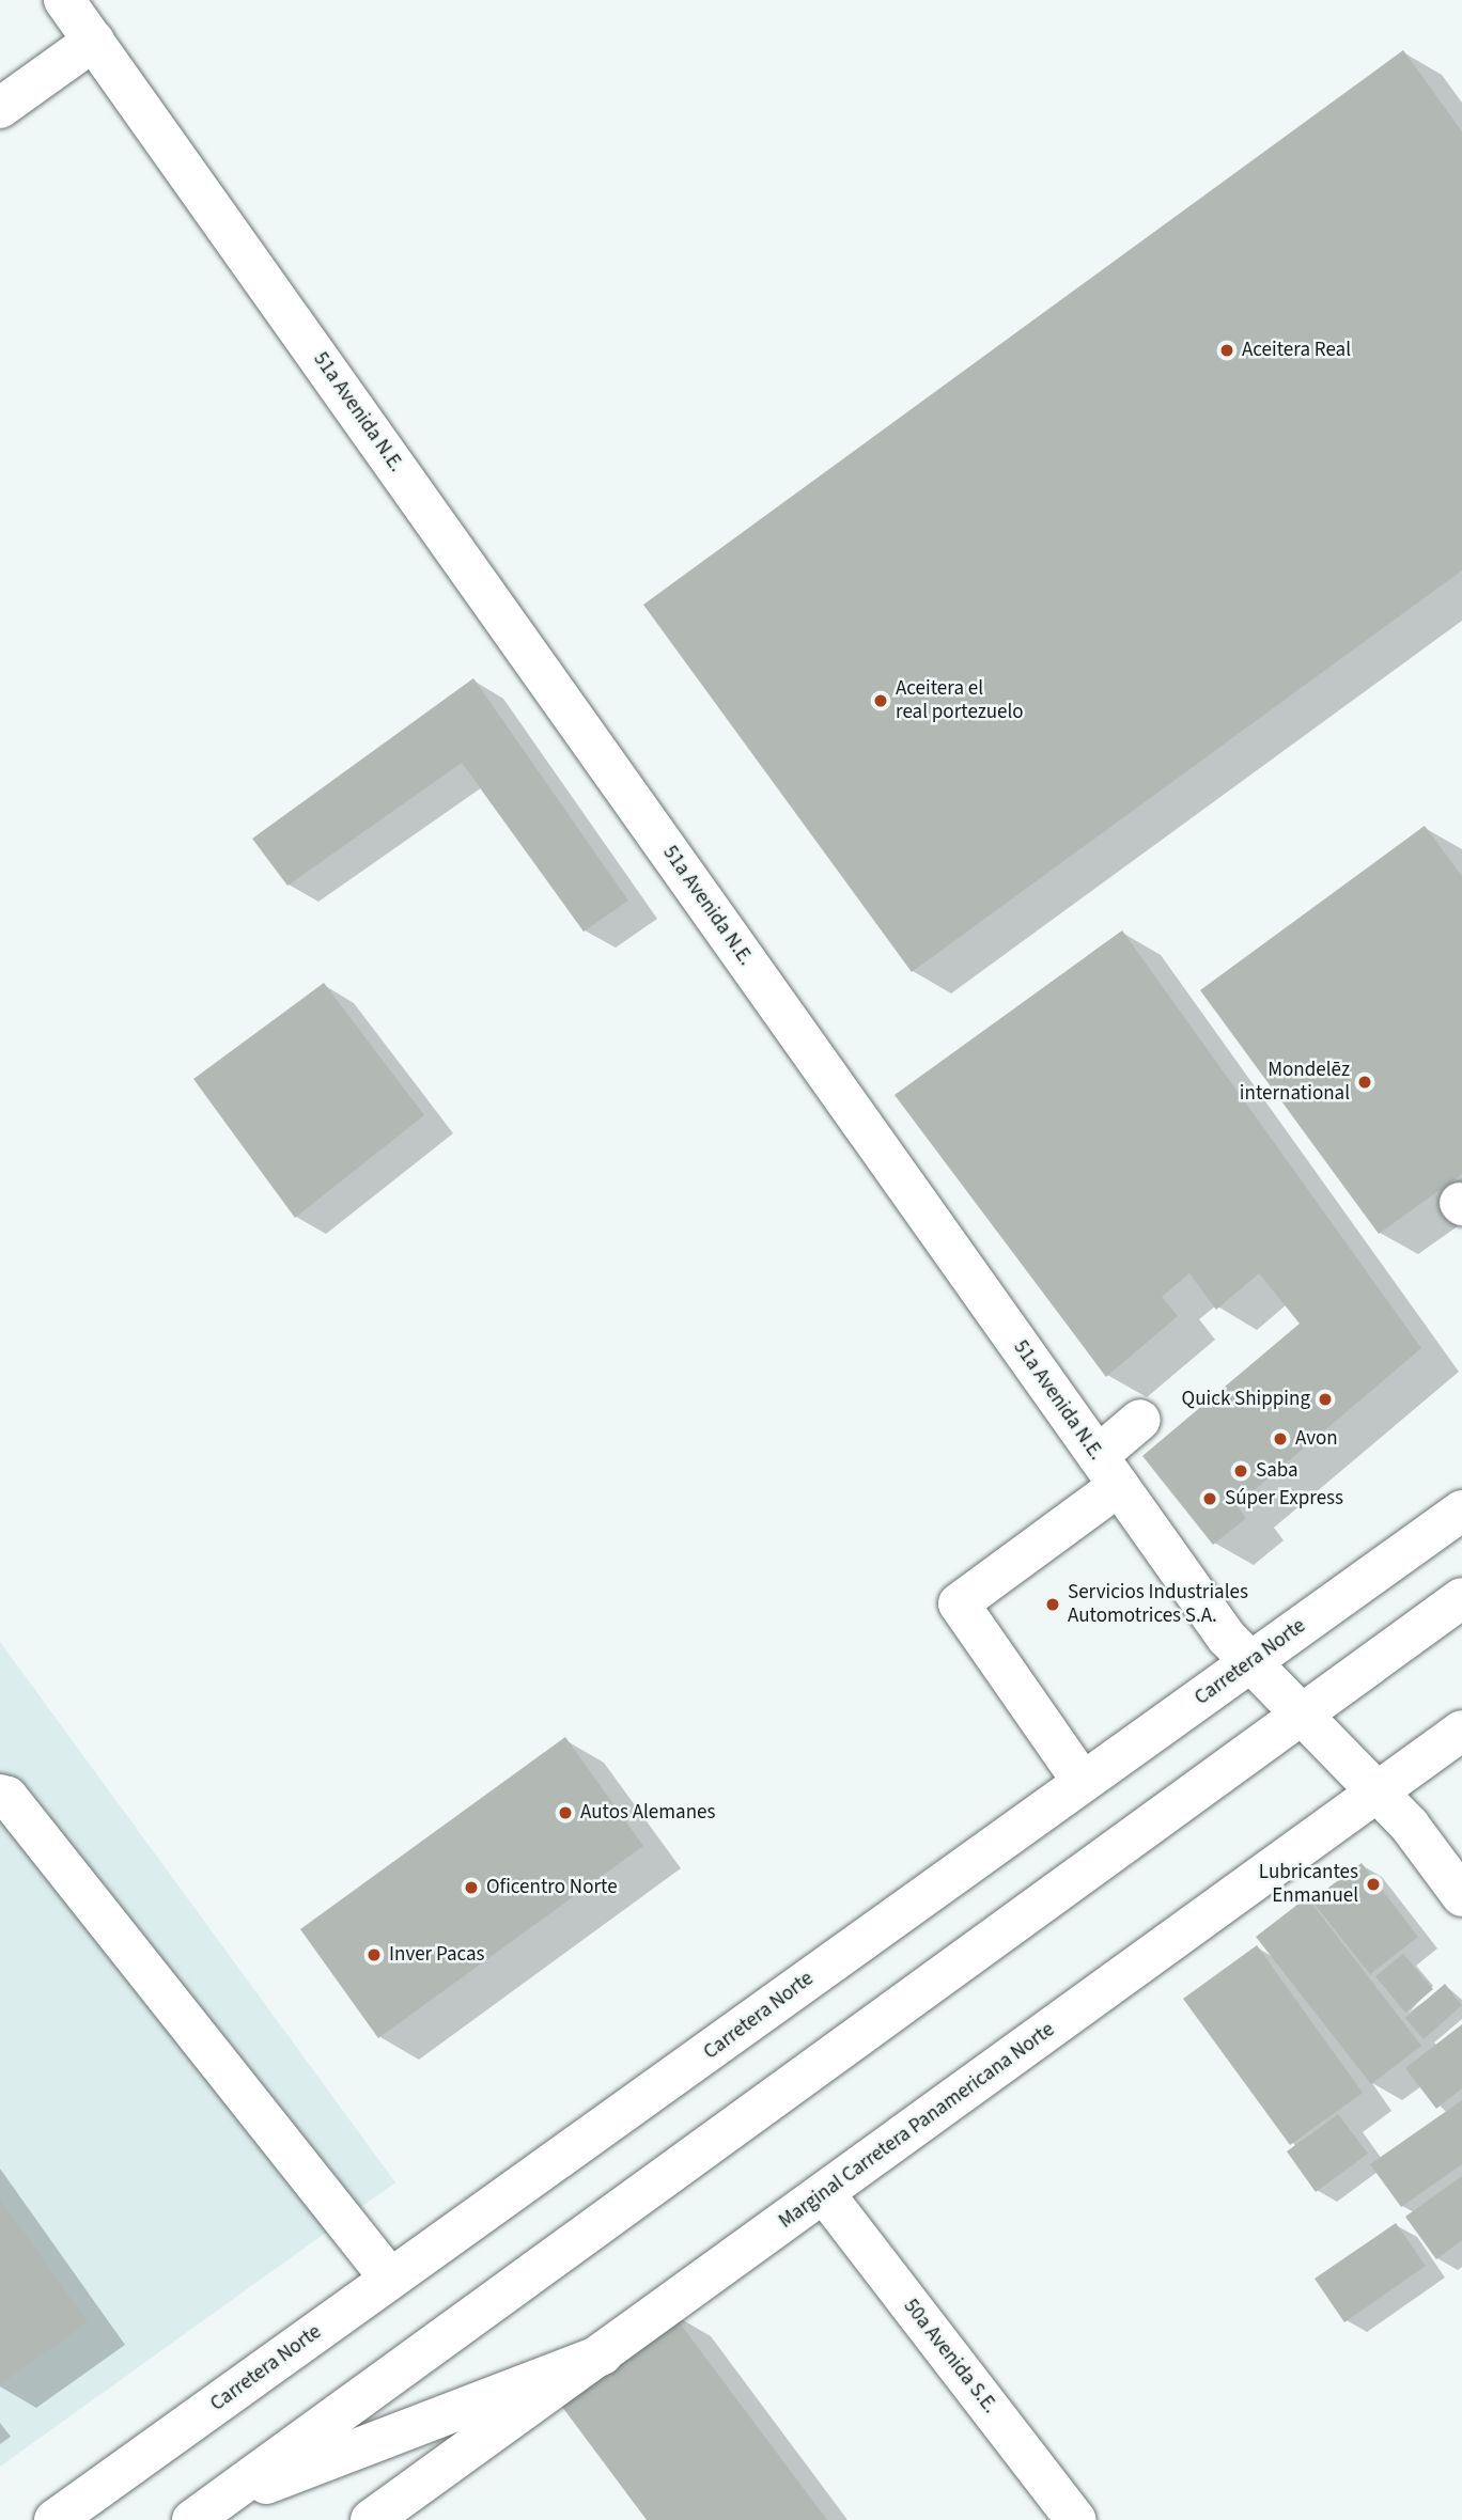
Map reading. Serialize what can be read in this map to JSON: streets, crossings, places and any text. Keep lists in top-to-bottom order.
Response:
{
  "streets": {
    "main road": [
      "51a Avenida N.E.",
      "Carretera Norte",
      "Marginal Carretera Panamericana Norte",
      "50a Avenida S.E."
    ]
  },
  "crossings": [
    ["51a Avenida N.E.", "Carretera Norte"],
    ["51a Avenida N.E.", "Marginal Carretera Panamericana Norte"],
    ["Marginal Carretera Panamericana Norte", "50a Avenida S.E."]
  ],
  "places": [
    "Aceitera Real",
    "Aceitera el real portezuelo",
    "Mondelēz international",
    "Quick Shipping",
    "Avon",
    "Saba",
    "Súper Express",
    "Servicios Industriales Automotrices S.A.",
    "Autos Alemanes",
    "Lubricantes Enmanuel",
    "Oficentro Norte",
    "Inver Pacas"
  ]
}
